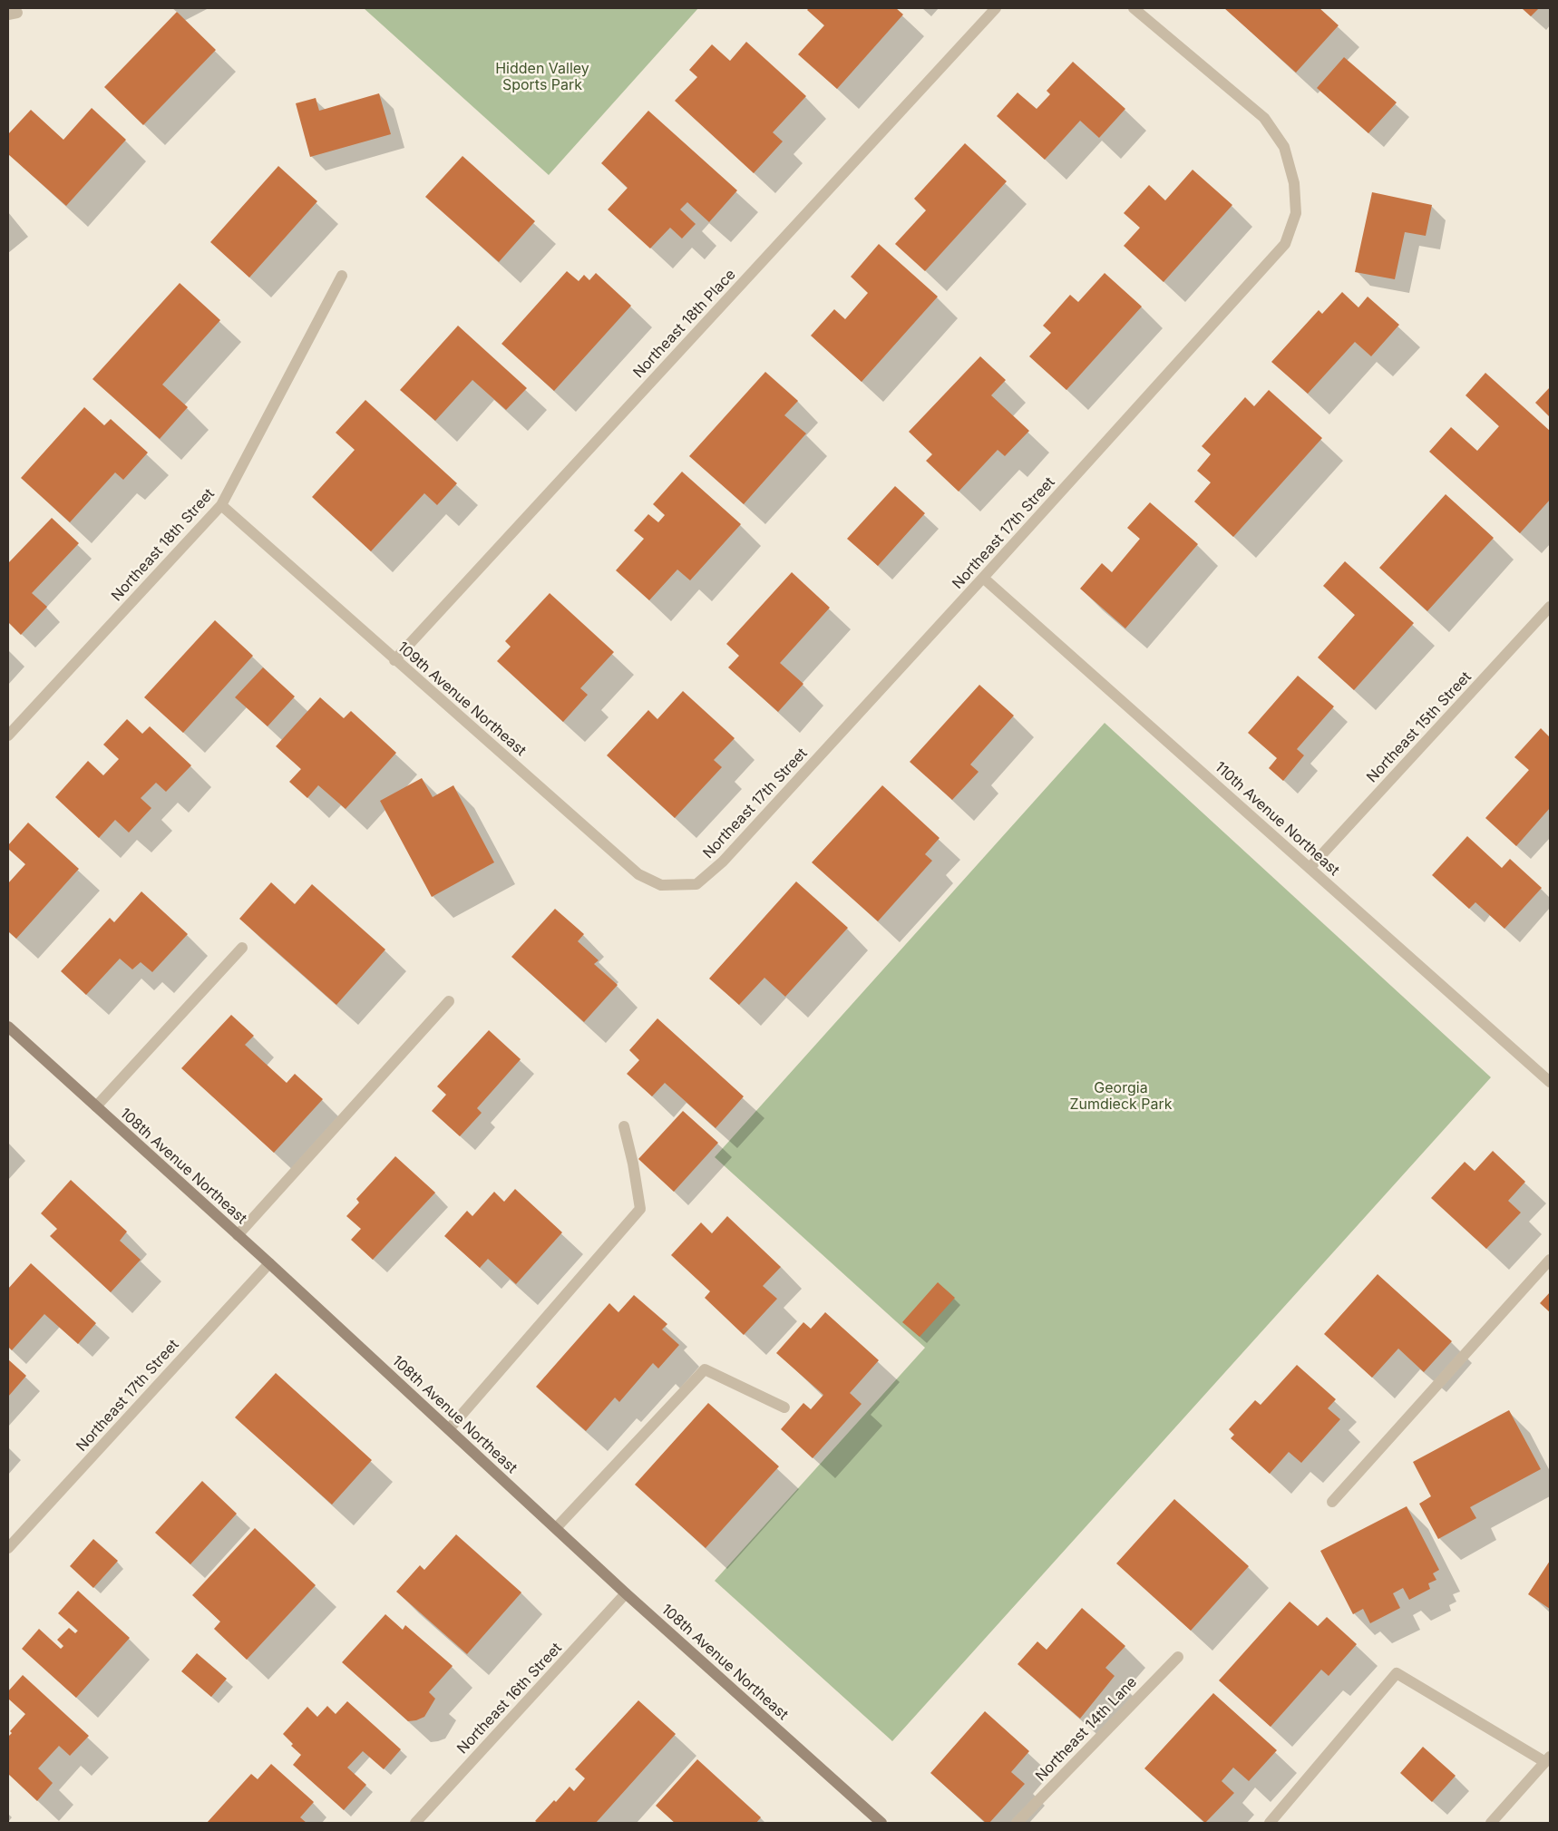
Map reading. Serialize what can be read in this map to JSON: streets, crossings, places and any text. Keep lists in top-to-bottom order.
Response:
{
  "streets": {
    "main road": ["108th Avenue Northeast"],
    "street": [
      "Northeast 18th Place",
      "Northeast 17th Street",
      "Northeast 18th Street",
      "109th Avenue Northeast",
      "Northeast 15th Street",
      "110th Avenue Northeast",
      "Northeast 16th Street",
      "Northeast 14th Lane"
    ]
  },
  "crossings": [
    ["Northeast 18th Place", "109th Avenue Northeast"],
    ["Northeast 17th Street", "109th Avenue Northeast"],
    ["Northeast 17th Street", "110th Avenue Northeast"],
    ["Northeast 17th Street", "108th Avenue Northeast"],
    ["Northeast 18th Street", "109th Avenue Northeast"],
    ["Northeast 15th Street", "110th Avenue Northeast"],
    ["108th Avenue Northeast", "Northeast 16th Street"]
  ],
  "parks": ["Hidden Valley Sports Park", "Georgia Zumdieck Park"]
}
